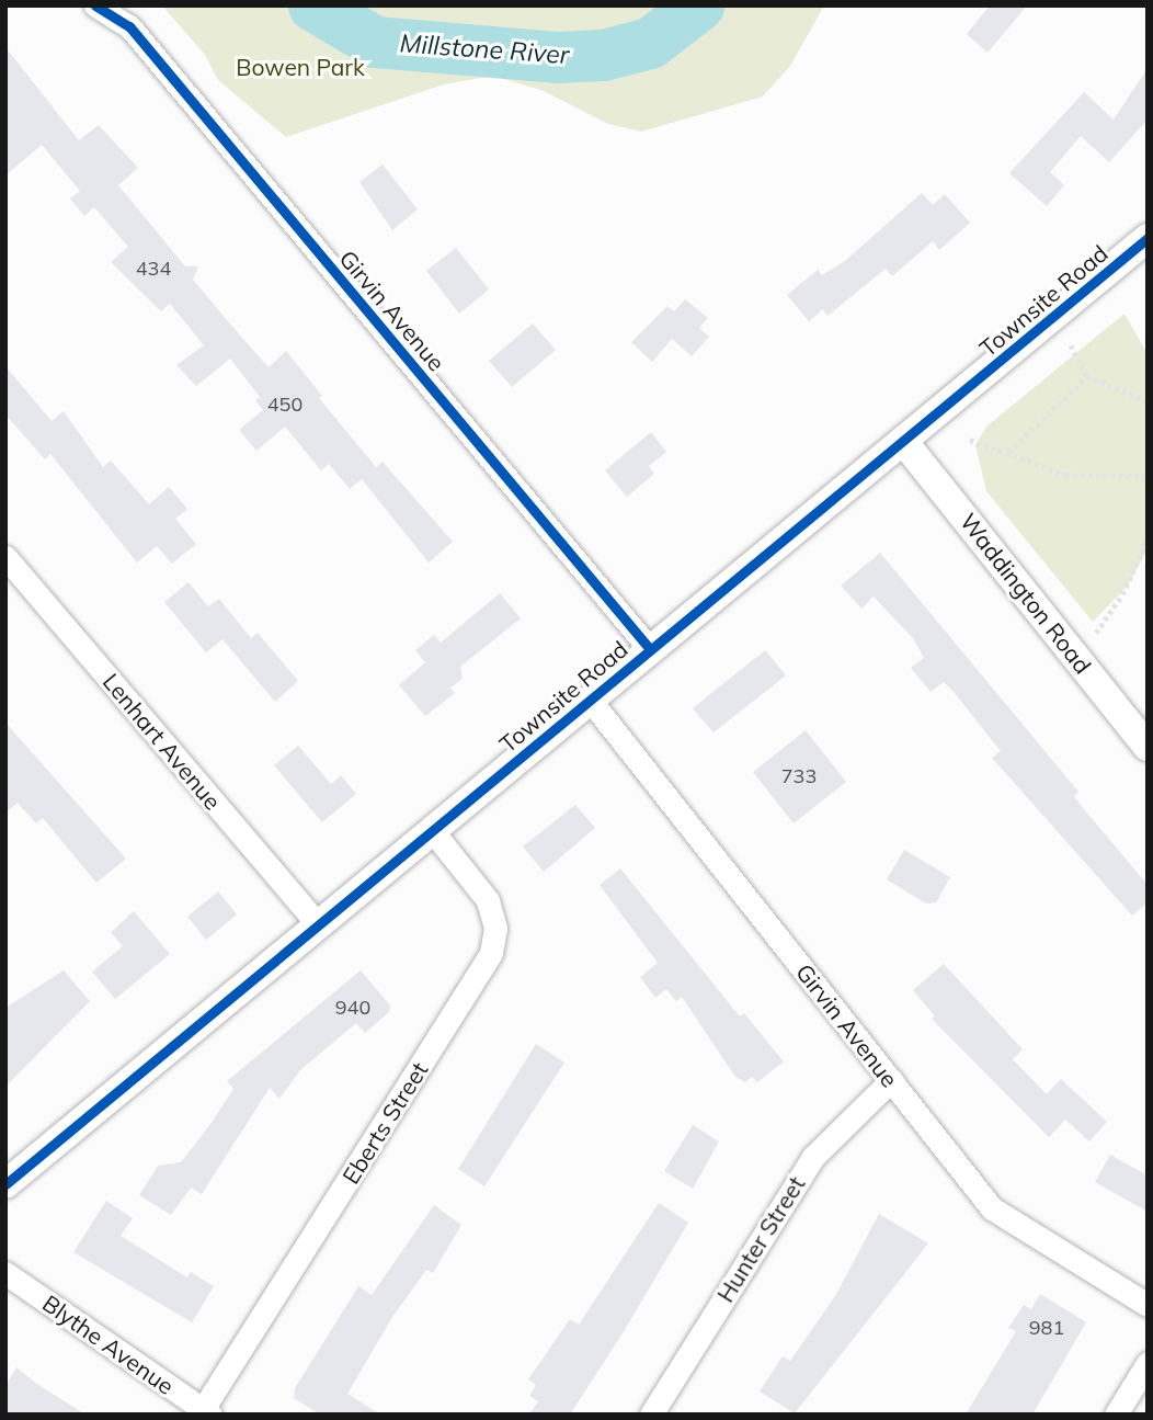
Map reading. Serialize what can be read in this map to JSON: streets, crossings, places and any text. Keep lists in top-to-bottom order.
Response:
{
  "streets": {
    "street": [
      "Townsite Road",
      "Girvin Avenue",
      "Waddington Road",
      "Lenhart Avenue",
      "Eberts Street",
      "Hunter Street",
      "Blythe Avenue"
    ]
  },
  "crossings": [
    ["Townsite Road", "Girvin Avenue"],
    ["Townsite Road", "Waddington Road"],
    ["Townsite Road", "Lenhart Avenue"],
    ["Townsite Road", "Eberts Street"],
    ["Girvin Avenue", "Hunter Street"],
    ["Eberts Street", "Blythe Avenue"]
  ],
  "water": ["Millstone River"],
  "parks": ["Bowen Park"],
  "house_numbers": [
    "434",
    "450",
    "733",
    "940",
    "981"
  ]
}
